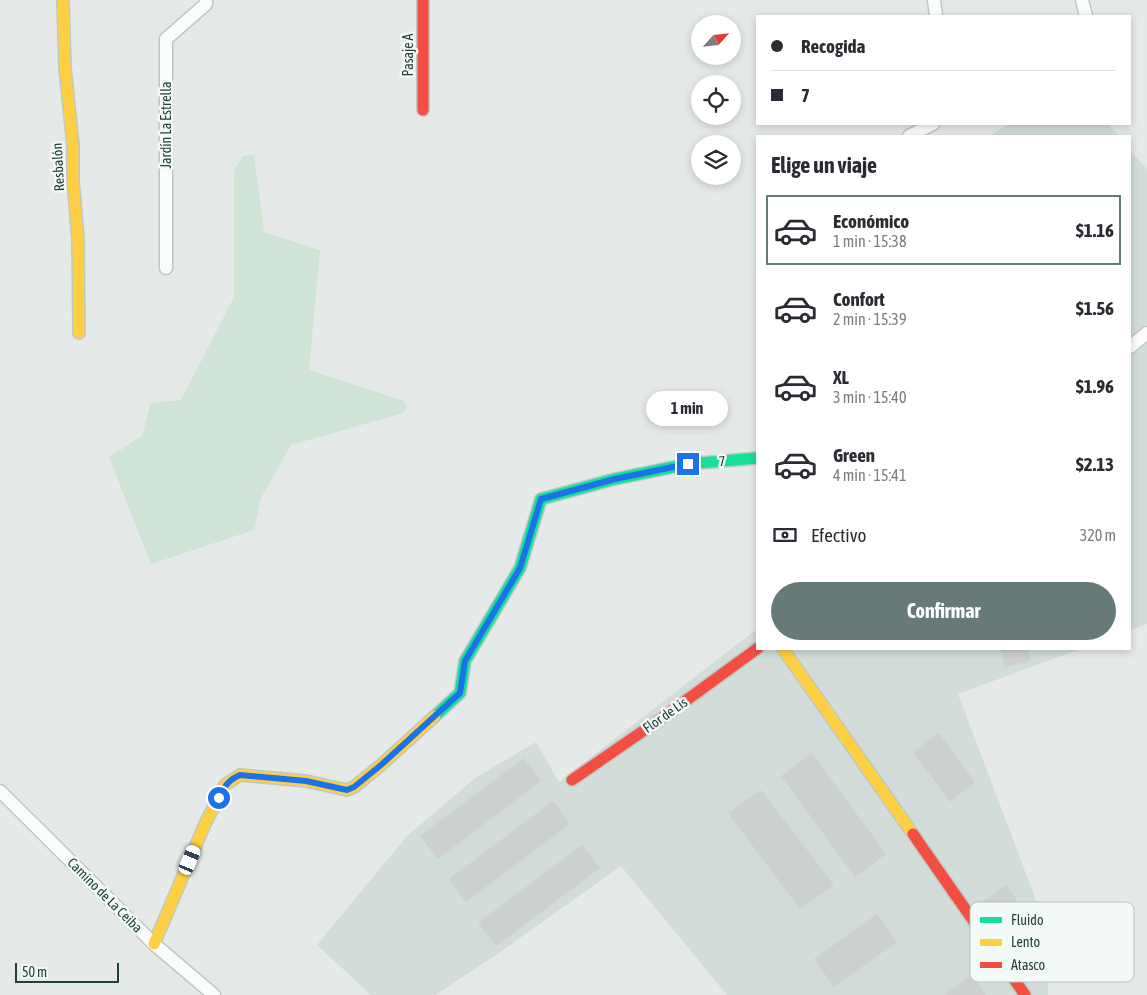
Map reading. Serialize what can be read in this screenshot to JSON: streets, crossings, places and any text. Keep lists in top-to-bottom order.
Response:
{
  "streets": {
    "street": [
      "Pasaje A",
      "Jardín La Estrella",
      "Resbalón",
      "7",
      "Flor de Lis",
      "Camino de La Ceiba"
    ]
  },
  "crossings": [
    ["7", "Camino de La Ceiba"]
  ],
  "legend": ["Fluido", "Lento", "Atasco"],
  "scale_bar": "50 m",
  "north": "top right",
  "page": {
    "banner": ["Recogida", "7"],
    "heading": "Elige un viaje",
    "list": [
      {
        "name": "Económico",
        "note": "1 min · 15:38",
        "value": "$1.16"
      },
      {
        "name": "Confort",
        "note": "2 min · 15:39",
        "value": "$1.56"
      },
      {
        "name": "XL",
        "note": "3 min · 15:40",
        "value": "$1.96"
      },
      {
        "name": "Green",
        "note": "4 min · 15:41",
        "value": "$2.13"
      }
    ],
    "bubble": "1 min",
    "pay": ["Efectivo", "320 m"],
    "buttons": "Confirmar",
    "scale": "50 m"
  }
}
